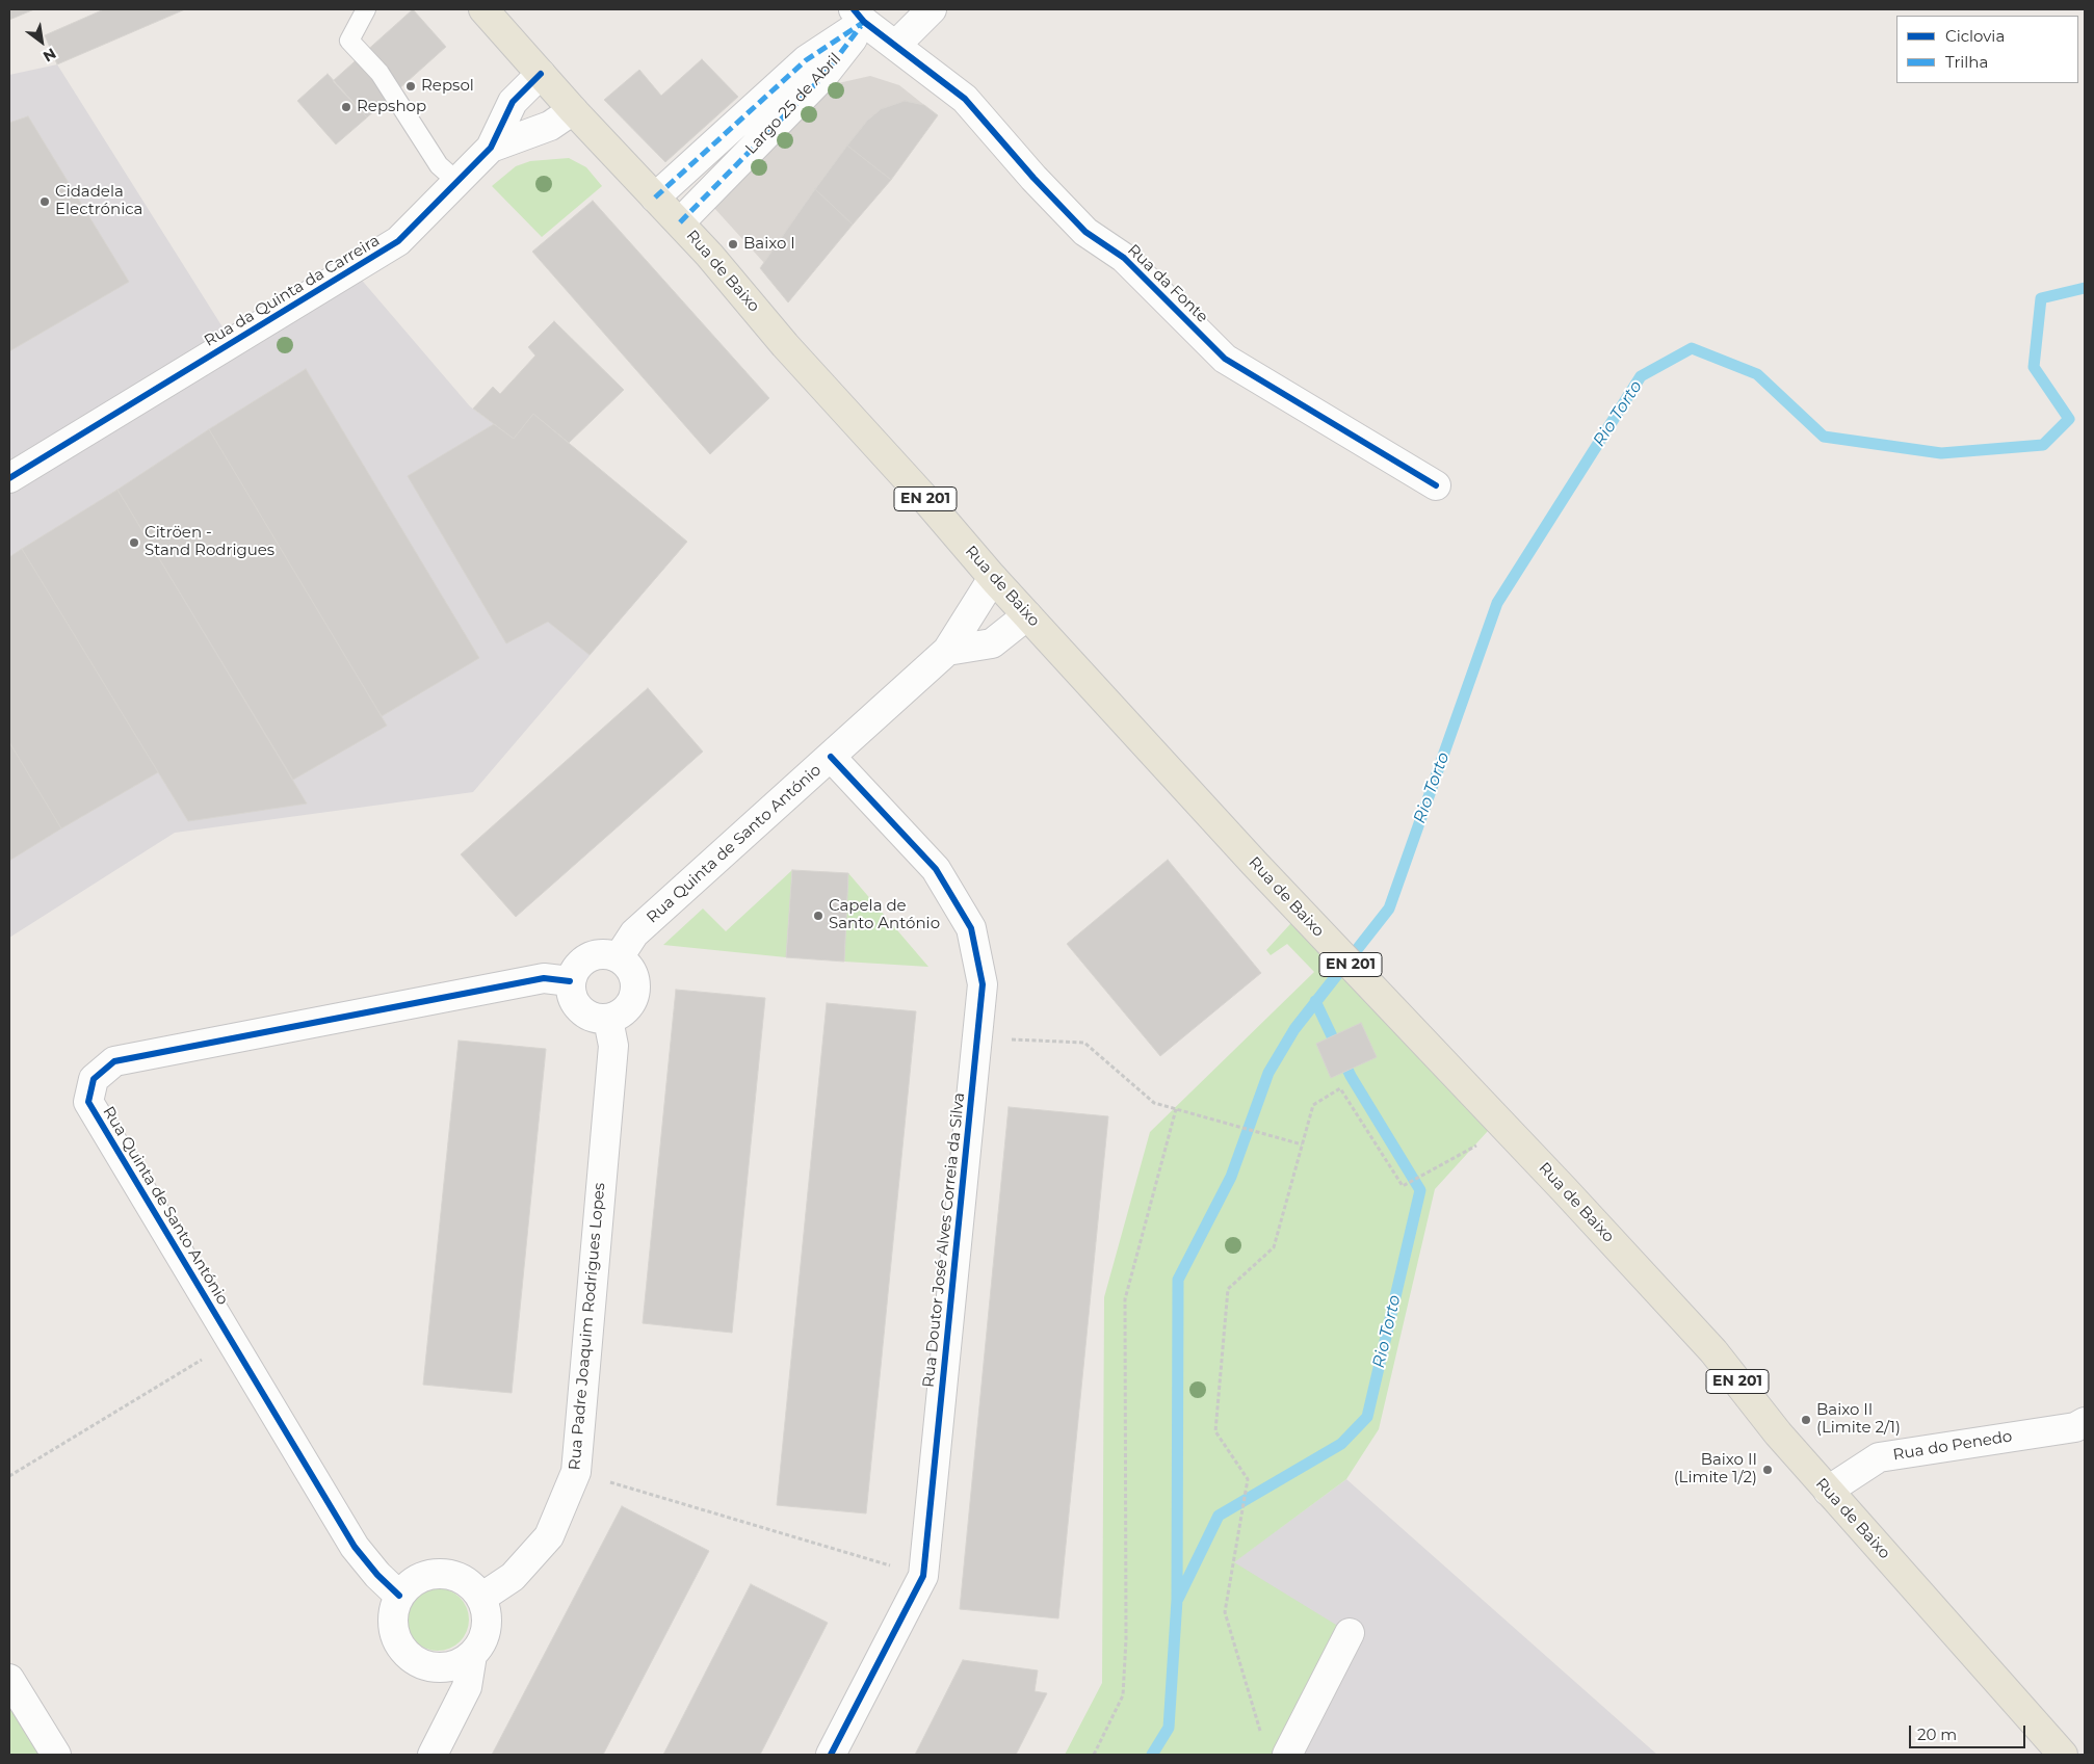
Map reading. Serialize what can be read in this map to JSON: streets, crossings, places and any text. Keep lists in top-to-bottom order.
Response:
{
  "streets": {
    "main road": ["Rua de Baixo", "EN 201"],
    "street": [
      "Largo 25 de Abril",
      "Rua da Fonte",
      "Rua da Quinta da Carreira",
      "Rua Quinta de Santo António",
      "Rua Doutor José Alves Correia da Silva",
      "Rua Padre Joaquim Rodrigues Lopes",
      "Rua do Penedo"
    ]
  },
  "crossings": [
    ["Largo 25 de Abril", "Rua de Baixo"],
    ["Largo 25 de Abril", "Rua da Fonte"],
    ["Rua de Baixo", "Rua da Quinta da Carreira"],
    ["Rua de Baixo", "Rua Quinta de Santo António"],
    ["Rua de Baixo", "Rua do Penedo"],
    ["Rua Quinta de Santo António", "Rua Doutor José Alves Correia da Silva"],
    ["Rua Quinta de Santo António", "Rua Padre Joaquim Rodrigues Lopes"]
  ],
  "water": ["Rio Torto"],
  "places": [
    "Repsol",
    "Repshop",
    "Cidadela Electrónica",
    "Baixo I",
    "Citröen - Stand Rodrigues",
    "Capela de Santo António",
    "Baixo II (Limite 2/1)",
    "Baixo II (Limite 1/2)"
  ],
  "legend": ["Ciclovia", "Trilha"],
  "scale_bar": "20 m",
  "north": "bottom right"
}
